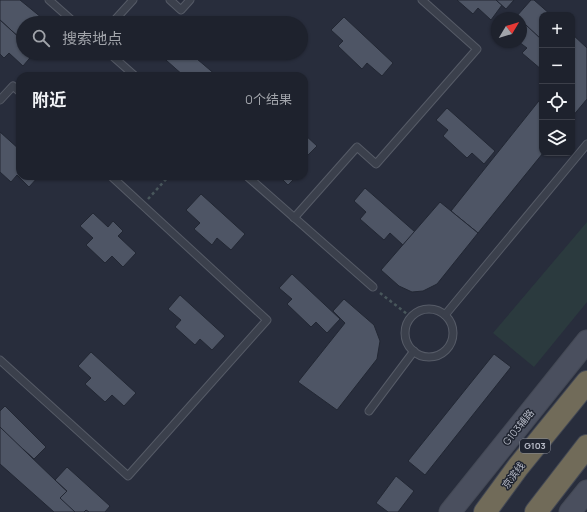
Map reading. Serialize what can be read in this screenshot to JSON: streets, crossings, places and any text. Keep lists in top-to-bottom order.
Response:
{
  "streets": {
    "highway": ["G103", "京滨线"],
    "street": ["G103辅路"]
  },
  "north": "top right",
  "page": {
    "map_buttons": ["+", "−"],
    "search": "搜索地点",
    "heading": ["附近", "0个结果"]
  }
}
